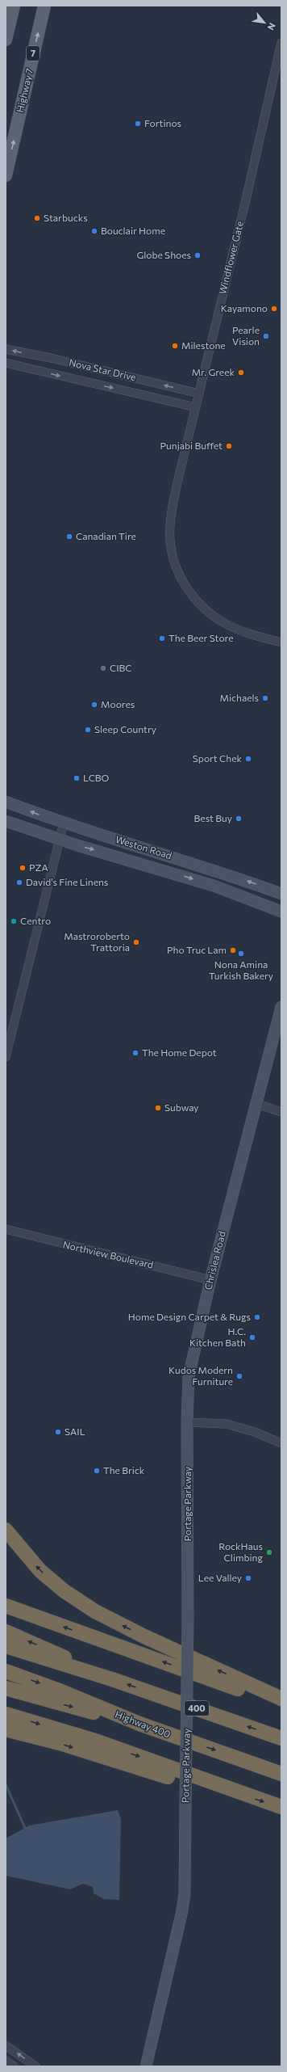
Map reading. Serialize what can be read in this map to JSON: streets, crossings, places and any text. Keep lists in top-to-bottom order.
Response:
{
  "streets": {
    "highway": ["400", "Highway 400"],
    "main road": ["7", "Highway 7"],
    "street": [
      "Windflower Gate",
      "Nova Star Drive",
      "Weston Road",
      "Northview Boulevard",
      "Chrislea Road",
      "Portage Parkway"
    ]
  },
  "crossings": [
    ["Windflower Gate", "Nova Star Drive"],
    ["Northview Boulevard", "Chrislea Road"],
    ["Chrislea Road", "Portage Parkway"]
  ],
  "one_way": ["Highway 7"],
  "places": [
    "Fortinos",
    "Starbucks",
    "Bouclair Home",
    "Globe Shoes",
    "Kayamono",
    "Pearle Vision",
    "Milestone",
    "Mr. Greek",
    "Punjabi Buffet",
    "Canadian Tire",
    "The Beer Store",
    "CIBC",
    "Michaels",
    "Moores",
    "Sleep Country",
    "Sport Chek",
    "LCBO",
    "Best Buy",
    "PZA",
    "David's Fine Linens",
    "Centro",
    "Mastroroberto Trattoria",
    "Pho Truc Lam",
    "Nona Amina Turkish Bakery",
    "The Home Depot",
    "Subway",
    "Home Design Carpet & Rugs",
    "H.C. Kitchen Bath",
    "Kudos Modern Furniture",
    "SAIL",
    "The Brick",
    "RockHaus Climbing",
    "Lee Valley"
  ],
  "north": "bottom right"
}
